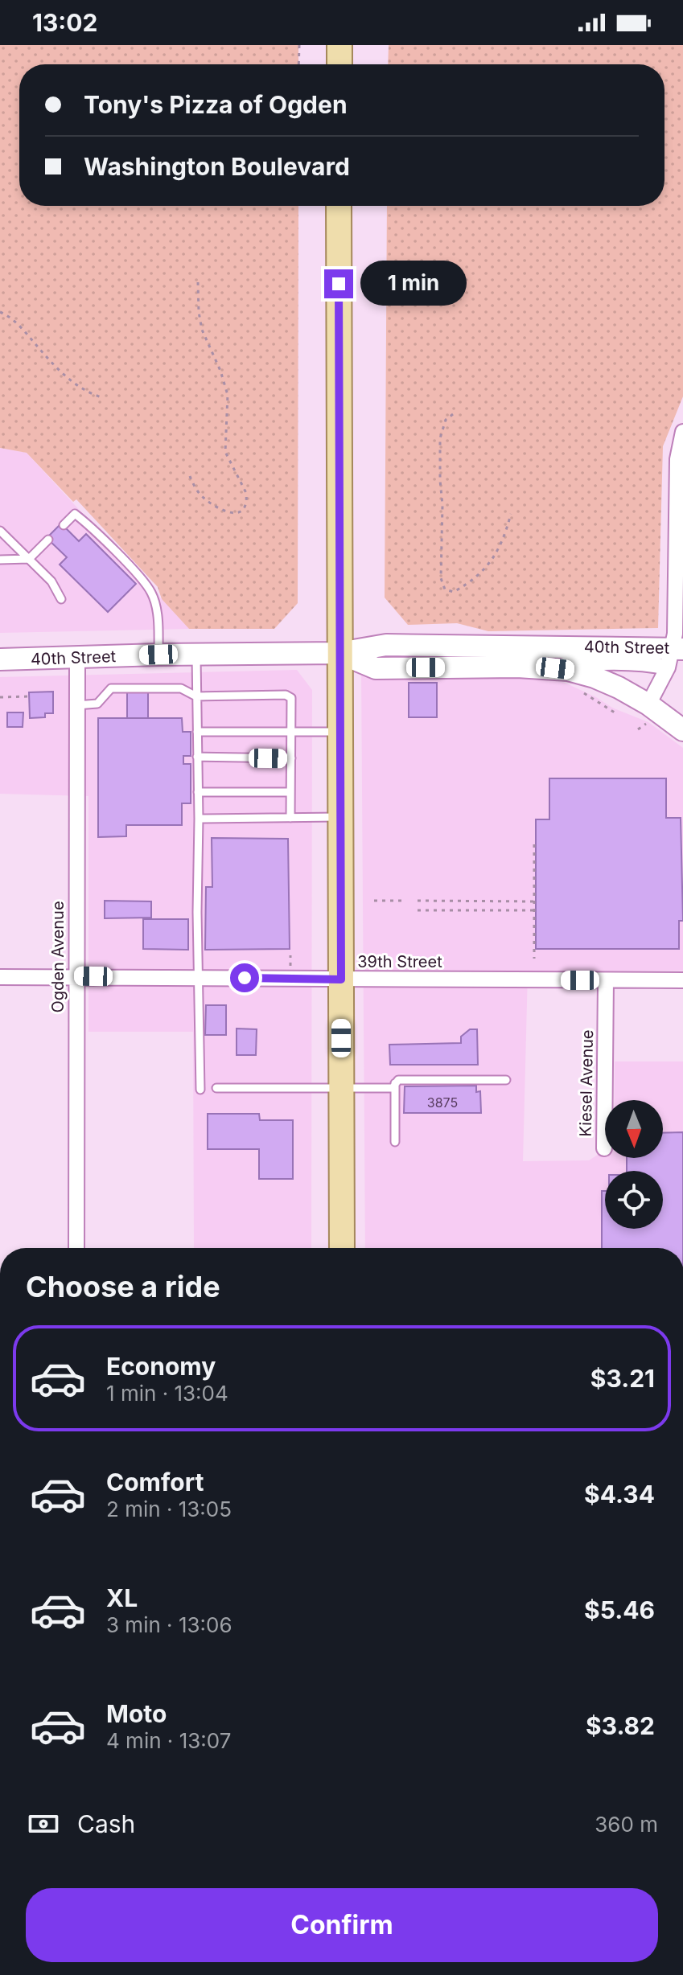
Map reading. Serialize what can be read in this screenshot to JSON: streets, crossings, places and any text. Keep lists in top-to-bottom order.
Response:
{
  "streets": {
    "main road": ["40th Street"],
    "street": ["Ogden Avenue", "39th Street", "Kiesel Avenue"]
  },
  "crossings": [
    ["40th Street", "Ogden Avenue"],
    ["Ogden Avenue", "39th Street"],
    ["39th Street", "Kiesel Avenue"]
  ],
  "house_numbers": ["3875"],
  "north": "bottom",
  "page": {
    "status": "13:02",
    "banner": ["Tony's Pizza of Ogden", "Washington Boulevard"],
    "bubble": "1 min",
    "heading": "Choose a ride",
    "list": [
      {
        "name": "Economy",
        "note": "1 min · 13:04",
        "value": "$3.21"
      },
      {
        "name": "Comfort",
        "note": "2 min · 13:05",
        "value": "$4.34"
      },
      {
        "name": "XL",
        "note": "3 min · 13:06",
        "value": "$5.46"
      },
      {
        "name": "Moto",
        "note": "4 min · 13:07",
        "value": "$3.82"
      }
    ],
    "pay": ["Cash", "360 m"],
    "buttons": "Confirm"
  }
}
